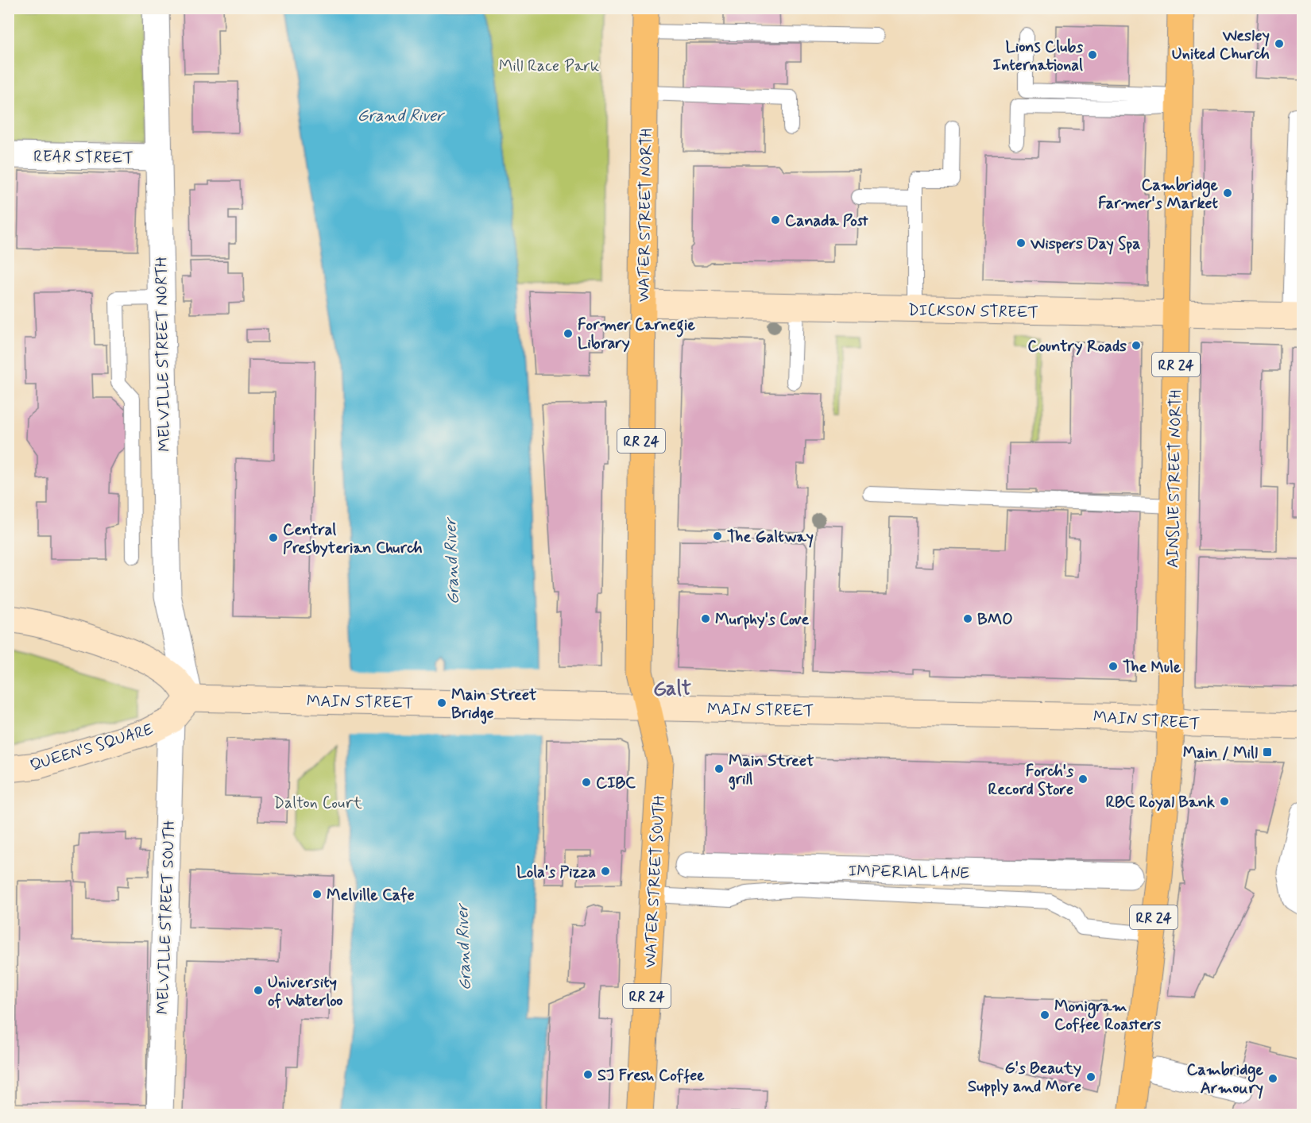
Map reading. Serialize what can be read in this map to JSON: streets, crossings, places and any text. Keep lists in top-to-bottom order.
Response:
{
  "streets": {
    "main road": [
      "WATER STREET NORTH",
      "RR 24",
      "AINSLIE STREET NORTH",
      "WATER STREET SOUTH"
    ],
    "street": [
      "REAR STREET",
      "DICKSON STREET",
      "MELVILLE STREET NORTH",
      "MAIN STREET",
      "QUEEN'S SQUARE",
      "IMPERIAL LANE",
      "MELVILLE STREET SOUTH"
    ]
  },
  "crossings": [
    ["REAR STREET", "MELVILLE STREET NORTH"],
    ["WATER STREET NORTH", "DICKSON STREET"],
    ["WATER STREET NORTH", "MAIN STREET"],
    ["WATER STREET NORTH", "WATER STREET SOUTH"],
    ["DICKSON STREET", "AINSLIE STREET NORTH"],
    ["MELVILLE STREET NORTH", "MAIN STREET"],
    ["MELVILLE STREET NORTH", "QUEEN'S SQUARE"],
    ["RR 24", "AINSLIE STREET NORTH"],
    ["RR 24", "MAIN STREET"],
    ["AINSLIE STREET NORTH", "MAIN STREET"],
    ["MAIN STREET", "QUEEN'S SQUARE"],
    ["MAIN STREET", "WATER STREET SOUTH"],
    ["QUEEN'S SQUARE", "MELVILLE STREET SOUTH"]
  ],
  "districts": ["Galt"],
  "water": ["Grand River"],
  "parks": ["Mill Race Park", "Dalton Court"],
  "places": {
    "other": [
      "Wesley United Church",
      "Lions Clubs International",
      "Cambridge Farmer's Market",
      "Canada Post",
      "Wispers Day Spa",
      "Former Carnegie Library",
      "Country Roads",
      "The Galtway",
      "Central Presbyterian Church",
      "Murphy's Cove",
      "BMO",
      "The Mule",
      "Main Street Bridge",
      "Main Street grill",
      "Forch's Record Store",
      "CIBC",
      "RBC Royal Bank",
      "Lola's Pizza",
      "Melville Cafe",
      "University of Waterloo",
      "Monigram Coffee Roasters",
      "SJ Fresh Coffee",
      "G's Beauty Supply and More",
      "Cambridge Armoury"
    ],
    "transit": ["Main / Mill"]
  }
}
